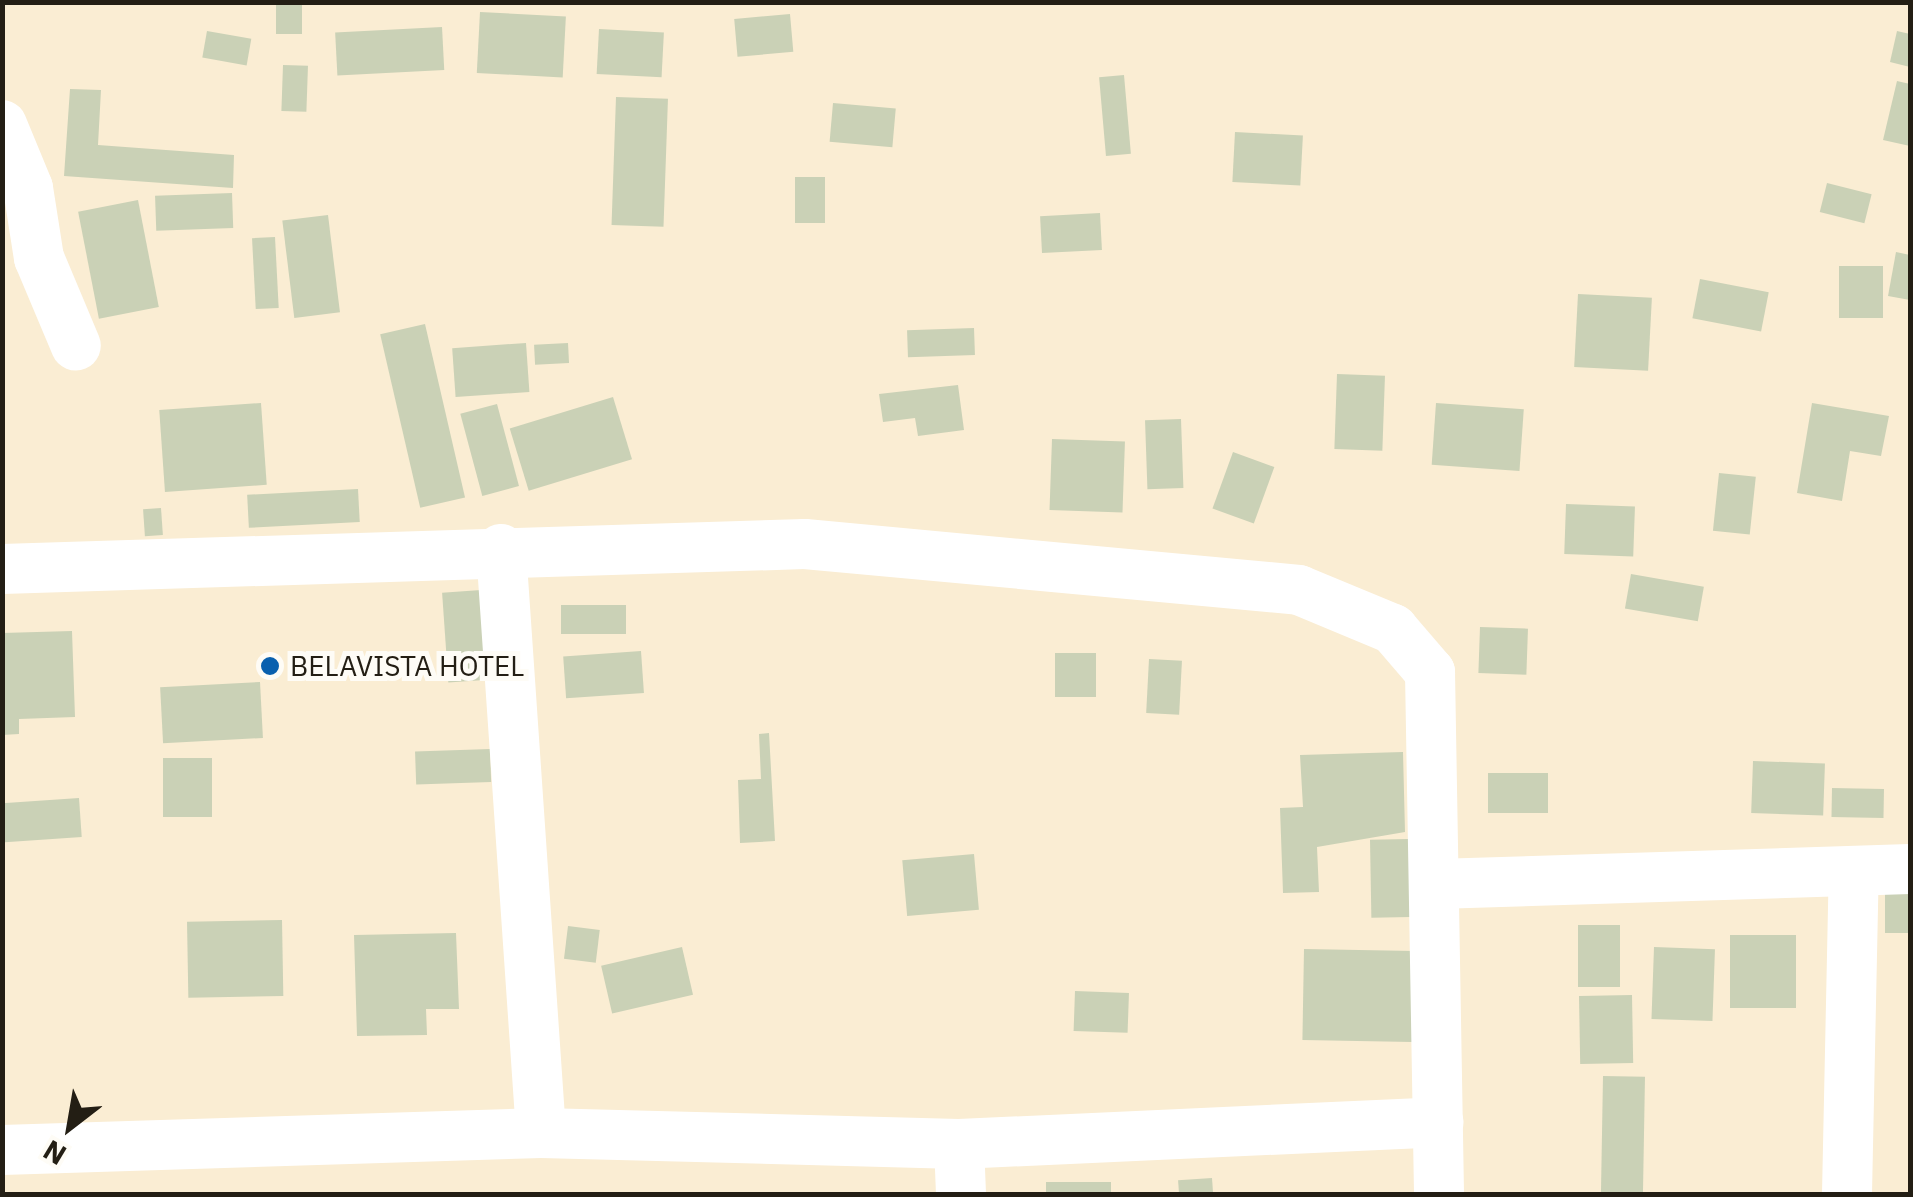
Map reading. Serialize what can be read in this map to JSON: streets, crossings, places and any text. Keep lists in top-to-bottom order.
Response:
{
  "places": ["BELAVISTA HOTEL"],
  "north": "bottom left"
}
